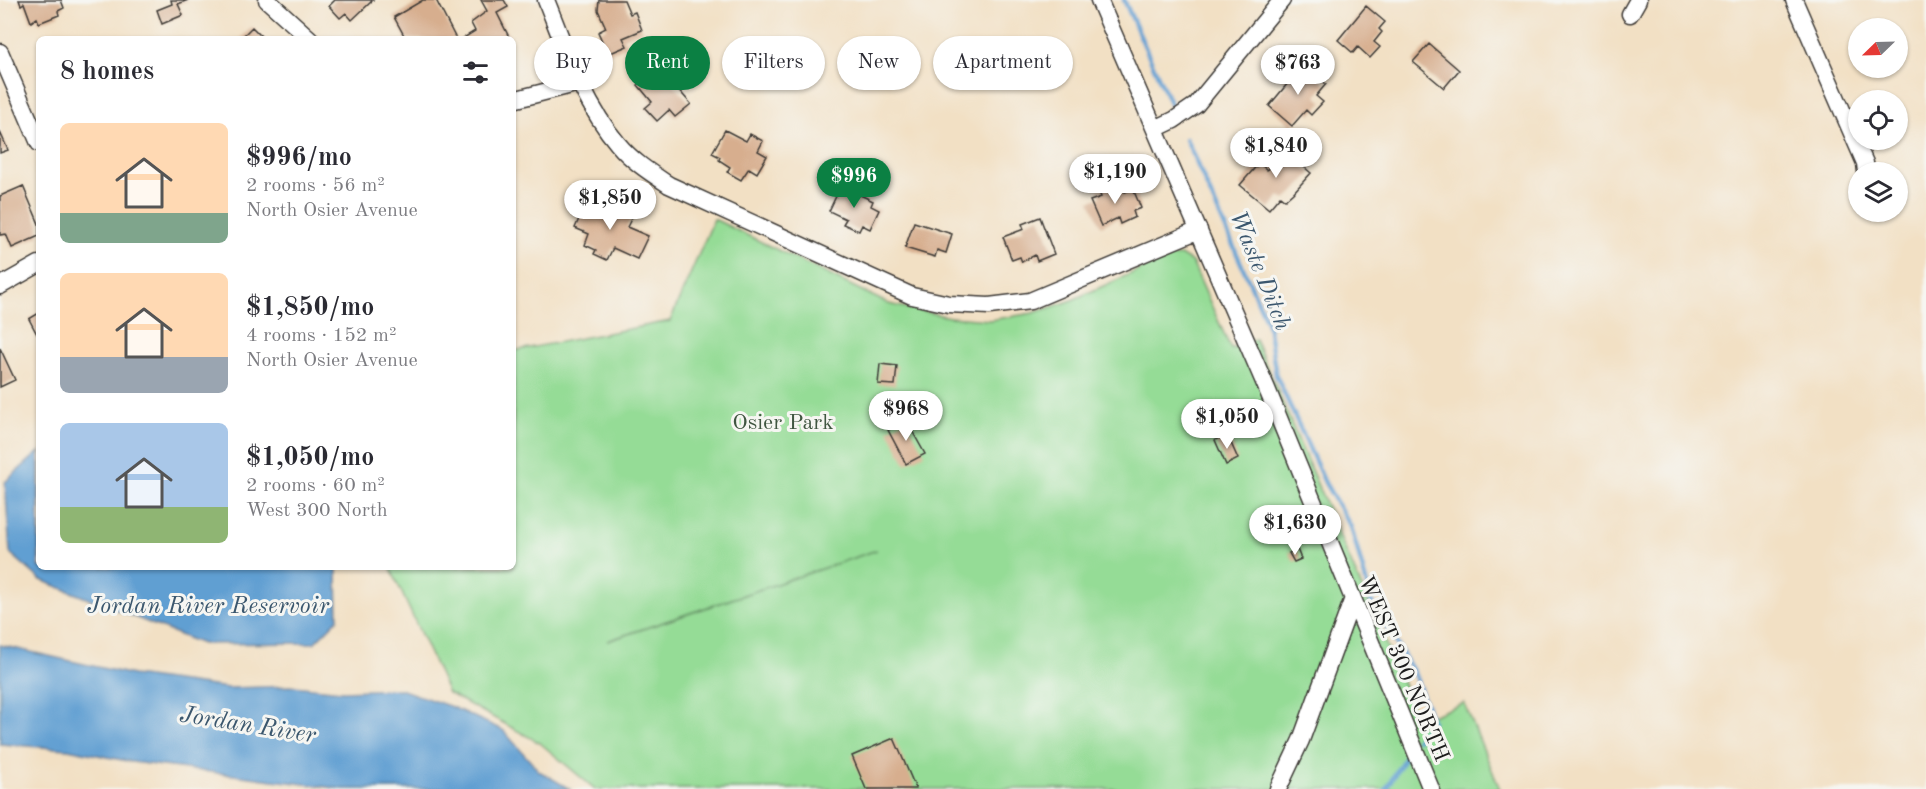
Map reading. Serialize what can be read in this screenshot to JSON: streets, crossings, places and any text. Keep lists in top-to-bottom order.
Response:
{
  "streets": {
    "street": ["WEST 300 NORTH"]
  },
  "water": ["Waste Ditch", "Jordan River Reservoir", "Jordan River"],
  "parks": ["Osier Park"],
  "north": "bottom left",
  "page": {
    "chip": [
      "Buy",
      "Rent",
      "Filters",
      "New",
      "Apartment"
    ],
    "heading": "8 homes",
    "price": [
      "$763",
      "$1,840",
      "$1,190",
      "$996",
      "$1,850",
      "$968",
      "$1,050",
      "$1,630"
    ],
    "list": [
      {
        "name": "$996/mo",
        "note": "2 rooms · 56 m² · North Osier Avenue"
      },
      {
        "name": "$1,850/mo",
        "note": "4 rooms · 152 m² · North Osier Avenue"
      },
      {
        "name": "$1,050/mo",
        "note": "2 rooms · 60 m² · West 300 North"
      }
    ]
  }
}
